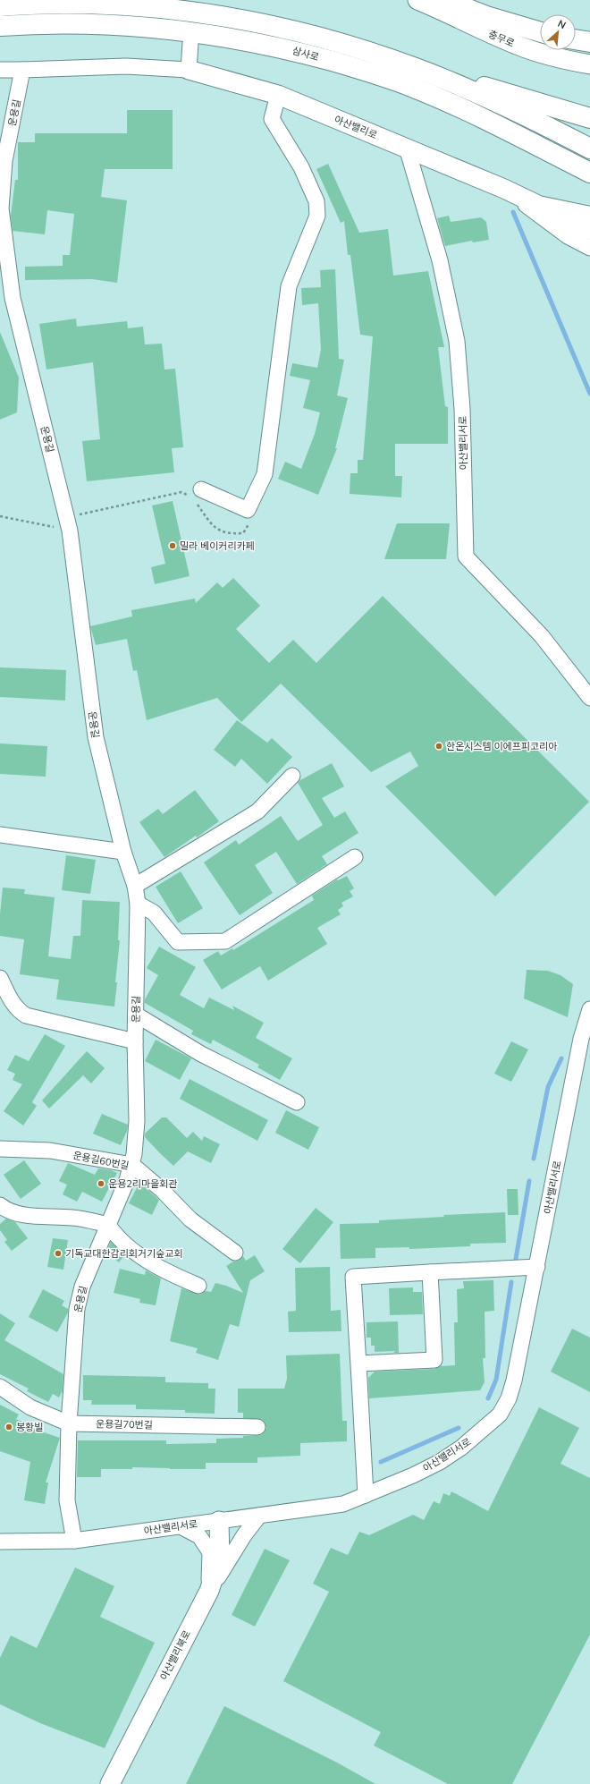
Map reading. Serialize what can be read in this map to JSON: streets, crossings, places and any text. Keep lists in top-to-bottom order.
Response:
{
  "streets": {
    "main road": ["삼사로"],
    "street": [
      "충무로",
      "운용길",
      "아산밸리로",
      "아산밸리서로",
      "운용길60번길",
      "운용길70번길",
      "아산밸리북로"
    ]
  },
  "crossings": [
    ["운용길", "아산밸리서로"],
    ["운용길", "운용길60번길"],
    ["운용길", "운용길70번길"],
    ["아산밸리로", "아산밸리서로"],
    ["아산밸리서로", "아산밸리북로"]
  ],
  "places": [
    "밀라 베이커리카페",
    "한온시스템 이에프피코리아",
    "운용2리마을회관",
    "기독교대한감리회거기숲교회",
    "봉황빌"
  ],
  "north": "top right"
}
